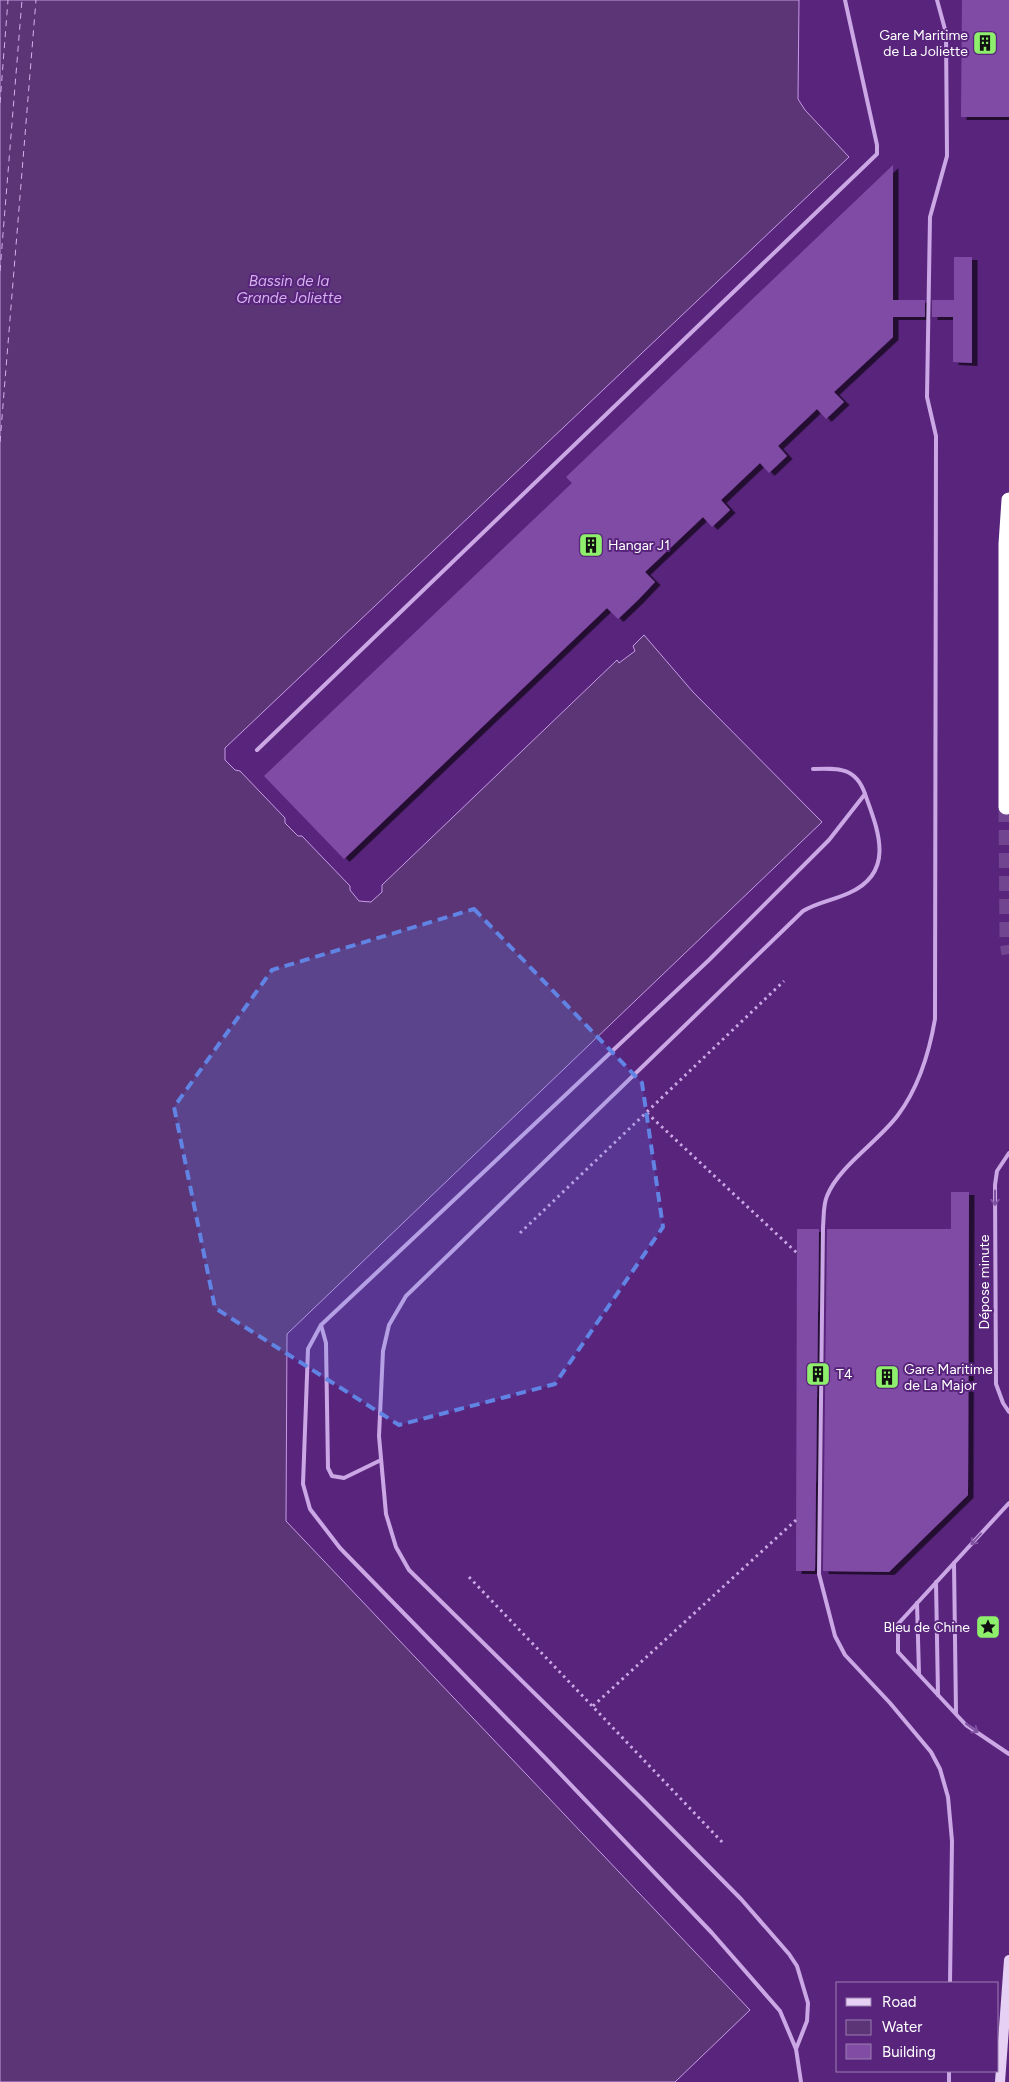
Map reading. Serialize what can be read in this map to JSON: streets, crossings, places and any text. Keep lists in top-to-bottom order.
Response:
{
  "streets": {
    "lane": ["Dépose minute"]
  },
  "one_way": ["Dépose minute"],
  "water": ["Bassin de la Grande Joliette"],
  "places": {
    "building": [
      "Gare Maritime de La Joliette",
      "Hangar J1",
      "T4",
      "Gare Maritime de La Major"
    ],
    "place": ["Bleu de Chine"]
  },
  "legend": ["Road", "Water", "Building"]
}
